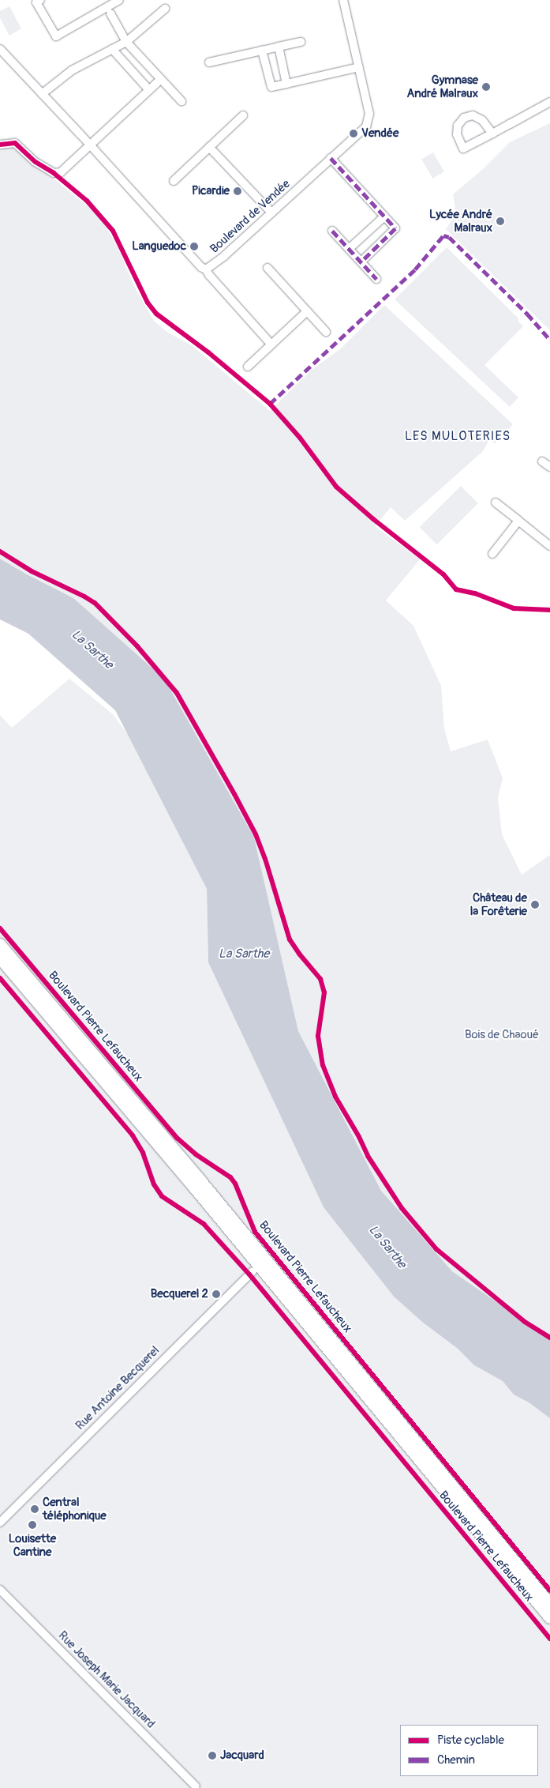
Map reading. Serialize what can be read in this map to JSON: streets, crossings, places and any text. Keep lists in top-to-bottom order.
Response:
{
  "streets": {
    "main road": ["Boulevard Pierre Lefaucheux"],
    "street": ["Boulevard de Vendée", "Rue Antoine Becquerel", "Rue Joseph Marie Jacquard"]
  },
  "districts": ["LES MULOTERIES"],
  "water": ["La Sarthe"],
  "parks": ["Bois de Chaoué"],
  "places": [
    "Gymnase André Malraux",
    "Vendée",
    "Picardie",
    "Lycée André Malraux",
    "Languedoc",
    "Château de la Forêterie",
    "Becquerel 2",
    "Central téléphonique",
    "Louisette Cantine",
    "Jacquard"
  ],
  "legend": ["Piste cyclable", "Chemin"]
}
